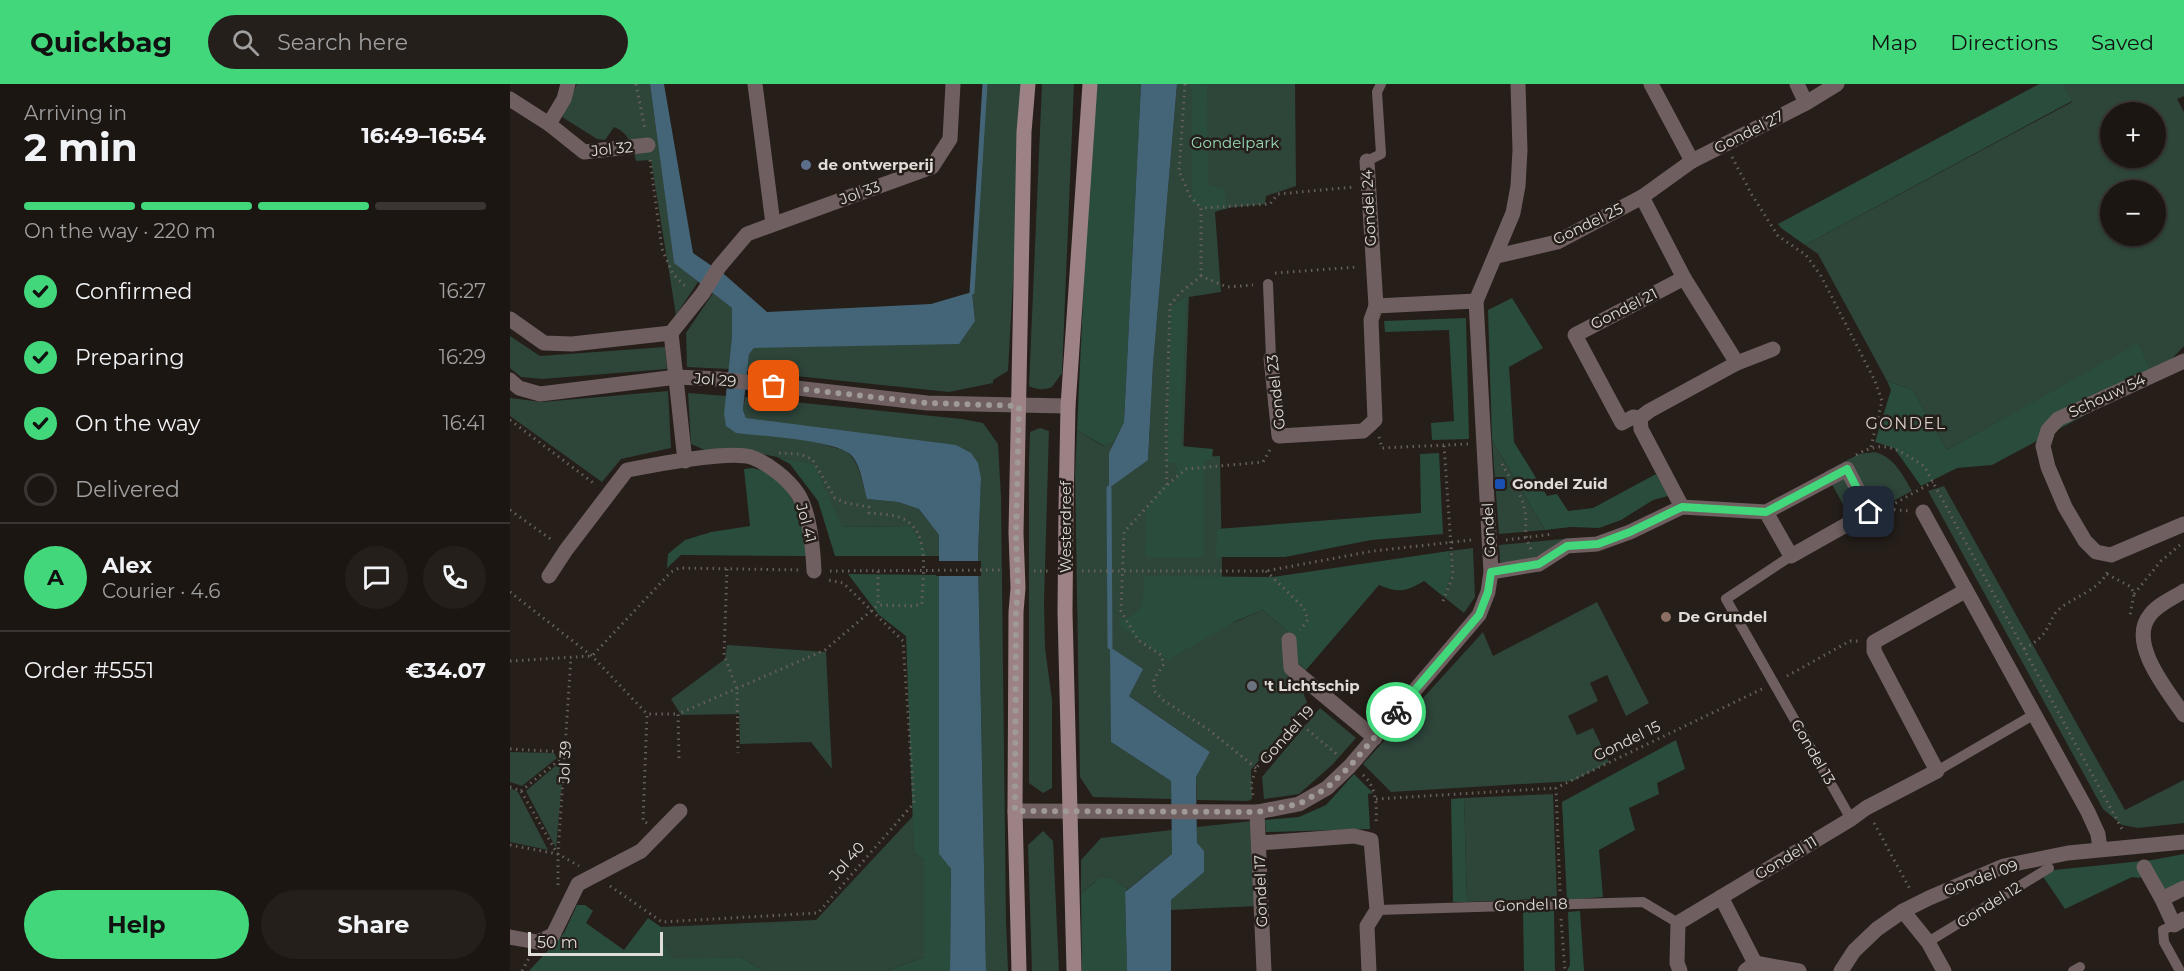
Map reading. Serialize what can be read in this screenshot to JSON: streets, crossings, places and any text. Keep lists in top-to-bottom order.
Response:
{
  "streets": {
    "main road": ["Westerdreef"],
    "street": [
      "Gondel 27",
      "Jol 32",
      "Jol 33",
      "Gondel 24",
      "Gondel 25",
      "Gondel 21",
      "Jol 29",
      "Gondel 23",
      "Schouw 54",
      "Jol 41",
      "Gondel",
      "Gondel 19",
      "Gondel 13",
      "Gondel 11",
      "Gondel 09",
      "Gondel 17",
      "Gondel 18",
      "Gondel 12"
    ],
    "path": ["Gondel 15", "Jol 39", "Jol 40"]
  },
  "crossings": [
    ["Gondel 27", "Gondel 25"],
    ["Gondel 25", "Gondel"],
    ["Jol 29", "Westerdreef"],
    ["Westerdreef", "Gondel"],
    ["Gondel", "Gondel 19"],
    ["Gondel", "Gondel 17"],
    ["Gondel 19", "Gondel 17"],
    ["Gondel 15", "Gondel 13"],
    ["Gondel 13", "Gondel 11"],
    ["Gondel 11", "Gondel 18"]
  ],
  "districts": ["GONDEL"],
  "parks": ["Gondelpark"],
  "places": {
    "other": ["de ontwerperij", "De Grundel", "'t Lichtschip"],
    "transit": ["Gondel Zuid"]
  },
  "scale_bar": "50 m",
  "page": {
    "header": "Quickbag",
    "search": "Search here",
    "nav": ["Map", "Directions", "Saved"],
    "heading": ["2 min", "Arriving in", "16:49–16:54"],
    "panel": [
      "Alex",
      "Courier · 4.6",
      "Order #5551",
      "€34.07"
    ],
    "map_buttons": ["+", "−"],
    "bar": "On the way · 220 m",
    "list": [
      ["Confirmed", "16:27"],
      ["Preparing", "16:29"],
      ["On the way", "16:41"],
      "Delivered"
    ],
    "round": "A",
    "buttons": ["Help", "Share"],
    "scale": "50 m"
  }
}
